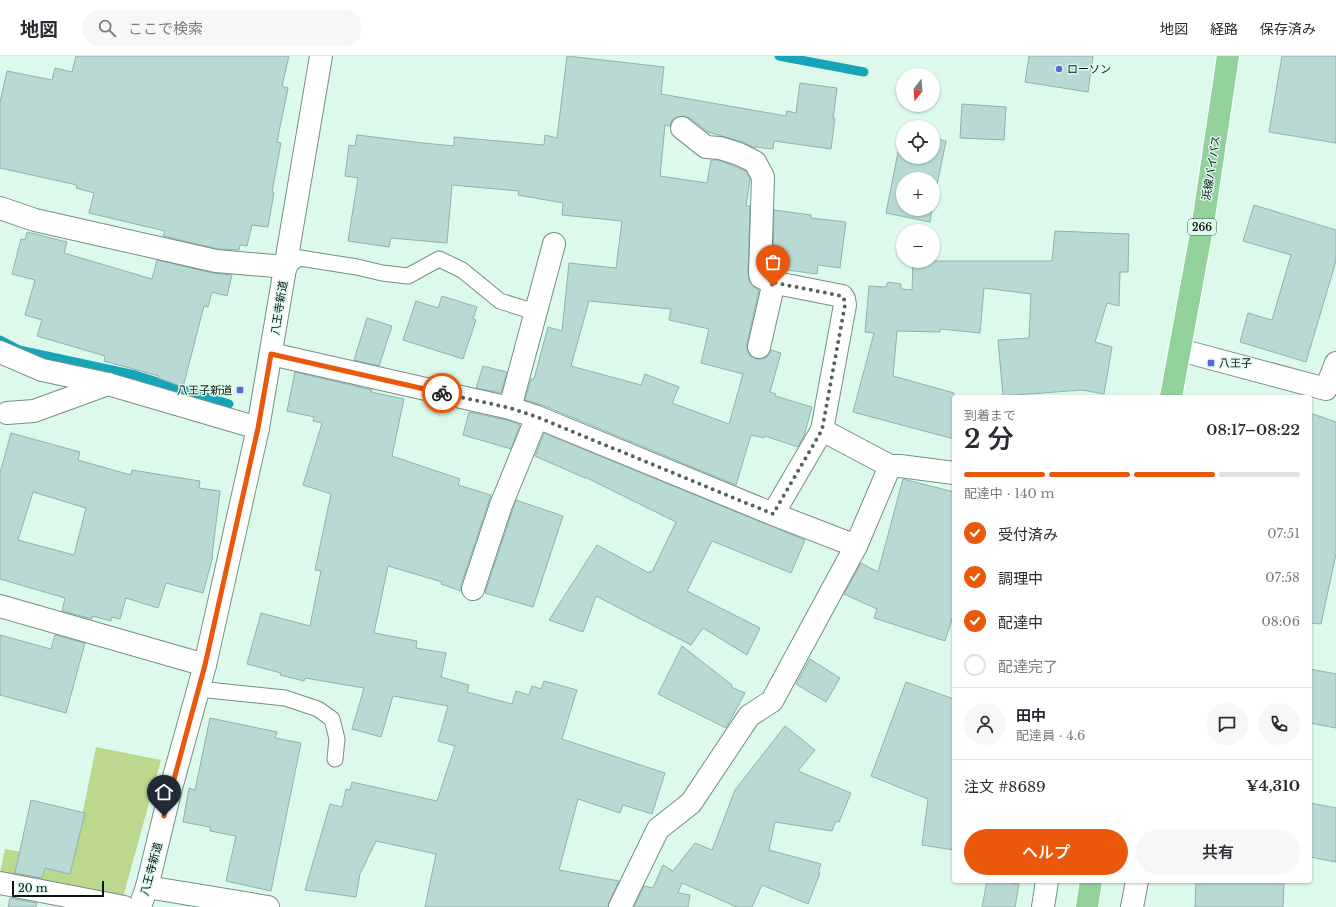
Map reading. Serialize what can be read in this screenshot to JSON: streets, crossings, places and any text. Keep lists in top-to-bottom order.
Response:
{
  "streets": {
    "highway": ["浜線バイパス", "266"],
    "street": ["八王寺新道"]
  },
  "places": {
    "other": ["ローソン"],
    "transit": ["八王子", "八王子新道"]
  },
  "scale_bar": "20 m",
  "north": "bottom",
  "page": {
    "header": "地図",
    "search": "ここで検索",
    "nav": ["地図", "経路", "保存済み"],
    "map_buttons": ["+", "−"],
    "heading": ["2 分", "到着まで", "08:17–08:22"],
    "panel": [
      "田中",
      "配達員 · 4.6",
      "注文 #8689",
      "¥4,310"
    ],
    "bar": "配達中 · 140 m",
    "list": [
      ["受付済み", "07:51"],
      ["調理中", "07:58"],
      ["配達中", "08:06"],
      "配達完了"
    ],
    "buttons": ["ヘルプ", "共有"],
    "scale": "20 m"
  }
}
